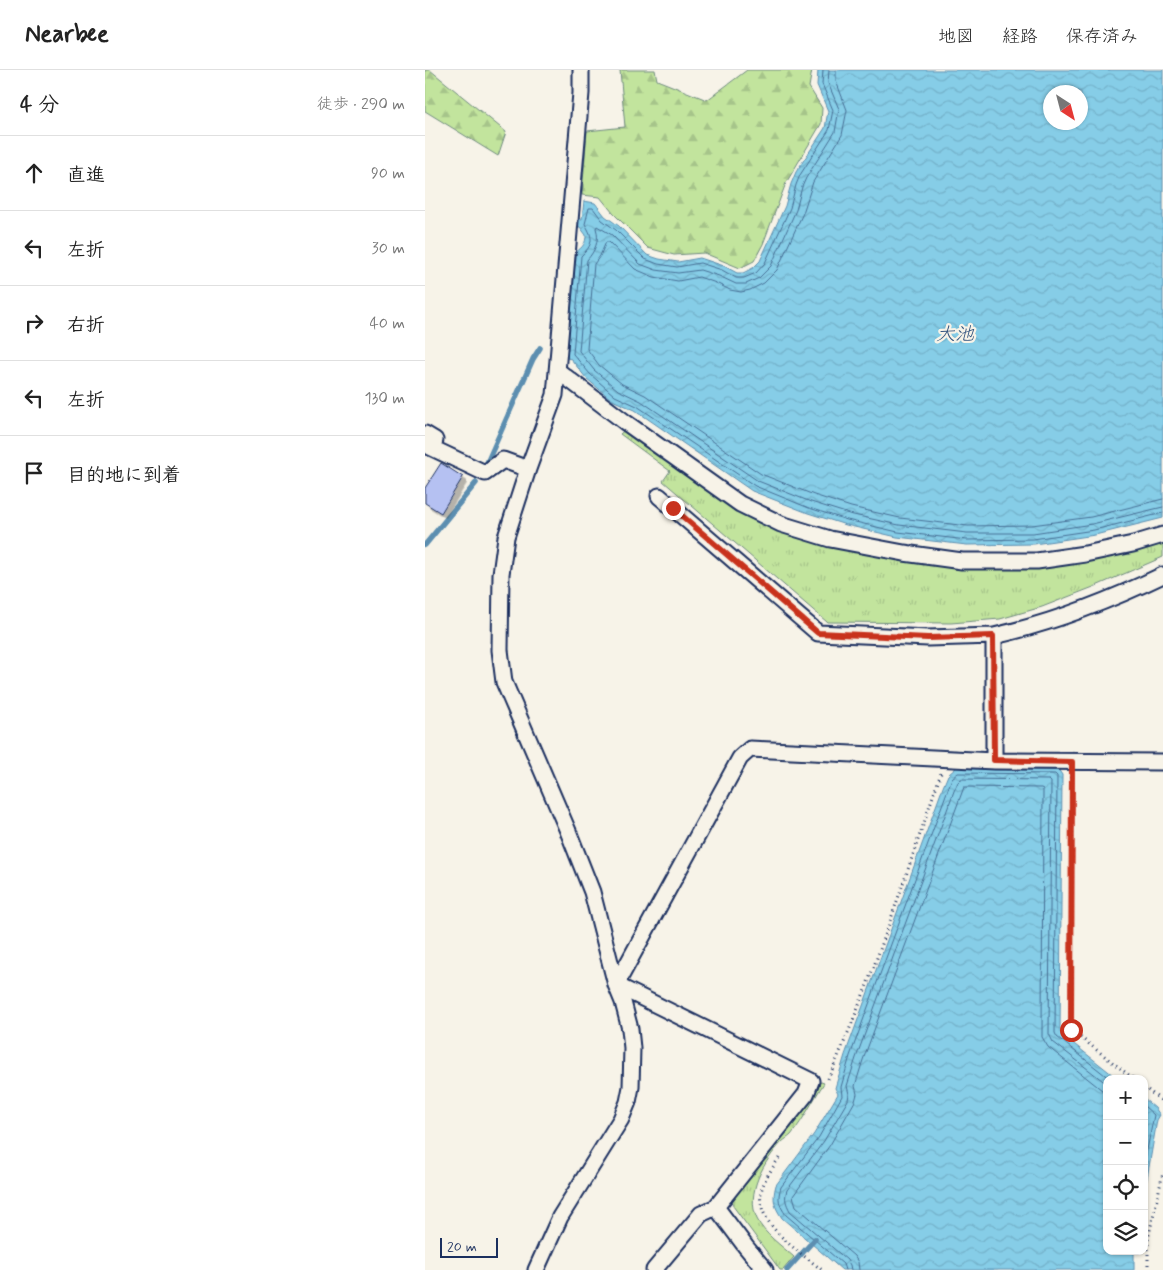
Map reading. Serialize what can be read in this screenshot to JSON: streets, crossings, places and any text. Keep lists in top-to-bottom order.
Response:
{
  "water": ["大池"],
  "scale_bar": "20 m",
  "north": "bottom right",
  "page": {
    "header": "Nearbee",
    "nav": ["地図", "経路", "保存済み"],
    "heading": ["4 分", "徒歩 · 290 m"],
    "list": [
      ["直進", "90 m"],
      ["左折", "30 m"],
      ["右折", "40 m"],
      ["左折", "130 m"],
      "目的地に到着"
    ],
    "map_buttons": ["+", "−"],
    "scale": "20 m"
  }
}
